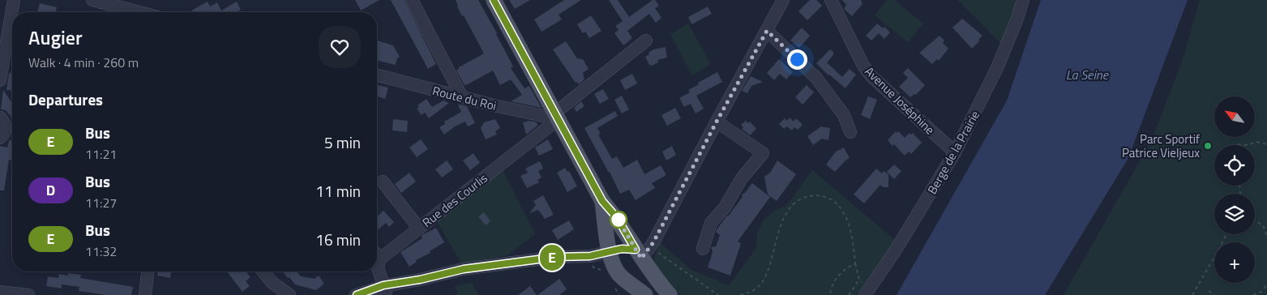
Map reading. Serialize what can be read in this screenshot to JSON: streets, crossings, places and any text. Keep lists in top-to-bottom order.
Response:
{
  "streets": {
    "street": [
      "Route du Roi",
      "Avenue Joséphine",
      "Berge de la Prairie",
      "Rue des Courlis"
    ]
  },
  "crossings": [
    ["Route du Roi", "Rue des Courlis"],
    ["Avenue Joséphine", "Berge de la Prairie"]
  ],
  "water": ["La Seine"],
  "places": ["Parc Sportif Patrice Vieljeux"],
  "lines": ["bus line E"],
  "north": "top left",
  "page": {
    "on_map": "E",
    "heading": [
      ["Augier", "Walk · 4 min · 260 m"],
      "Departures"
    ],
    "map_buttons": "+",
    "list": [
      {
        "mark": "E",
        "name": "Bus",
        "note": "11:21",
        "value": "5 min"
      },
      {
        "mark": "D",
        "name": "Bus",
        "note": "11:27",
        "value": "11 min"
      },
      {
        "mark": "E",
        "name": "Bus",
        "note": "11:32",
        "value": "16 min"
      }
    ]
  }
}
